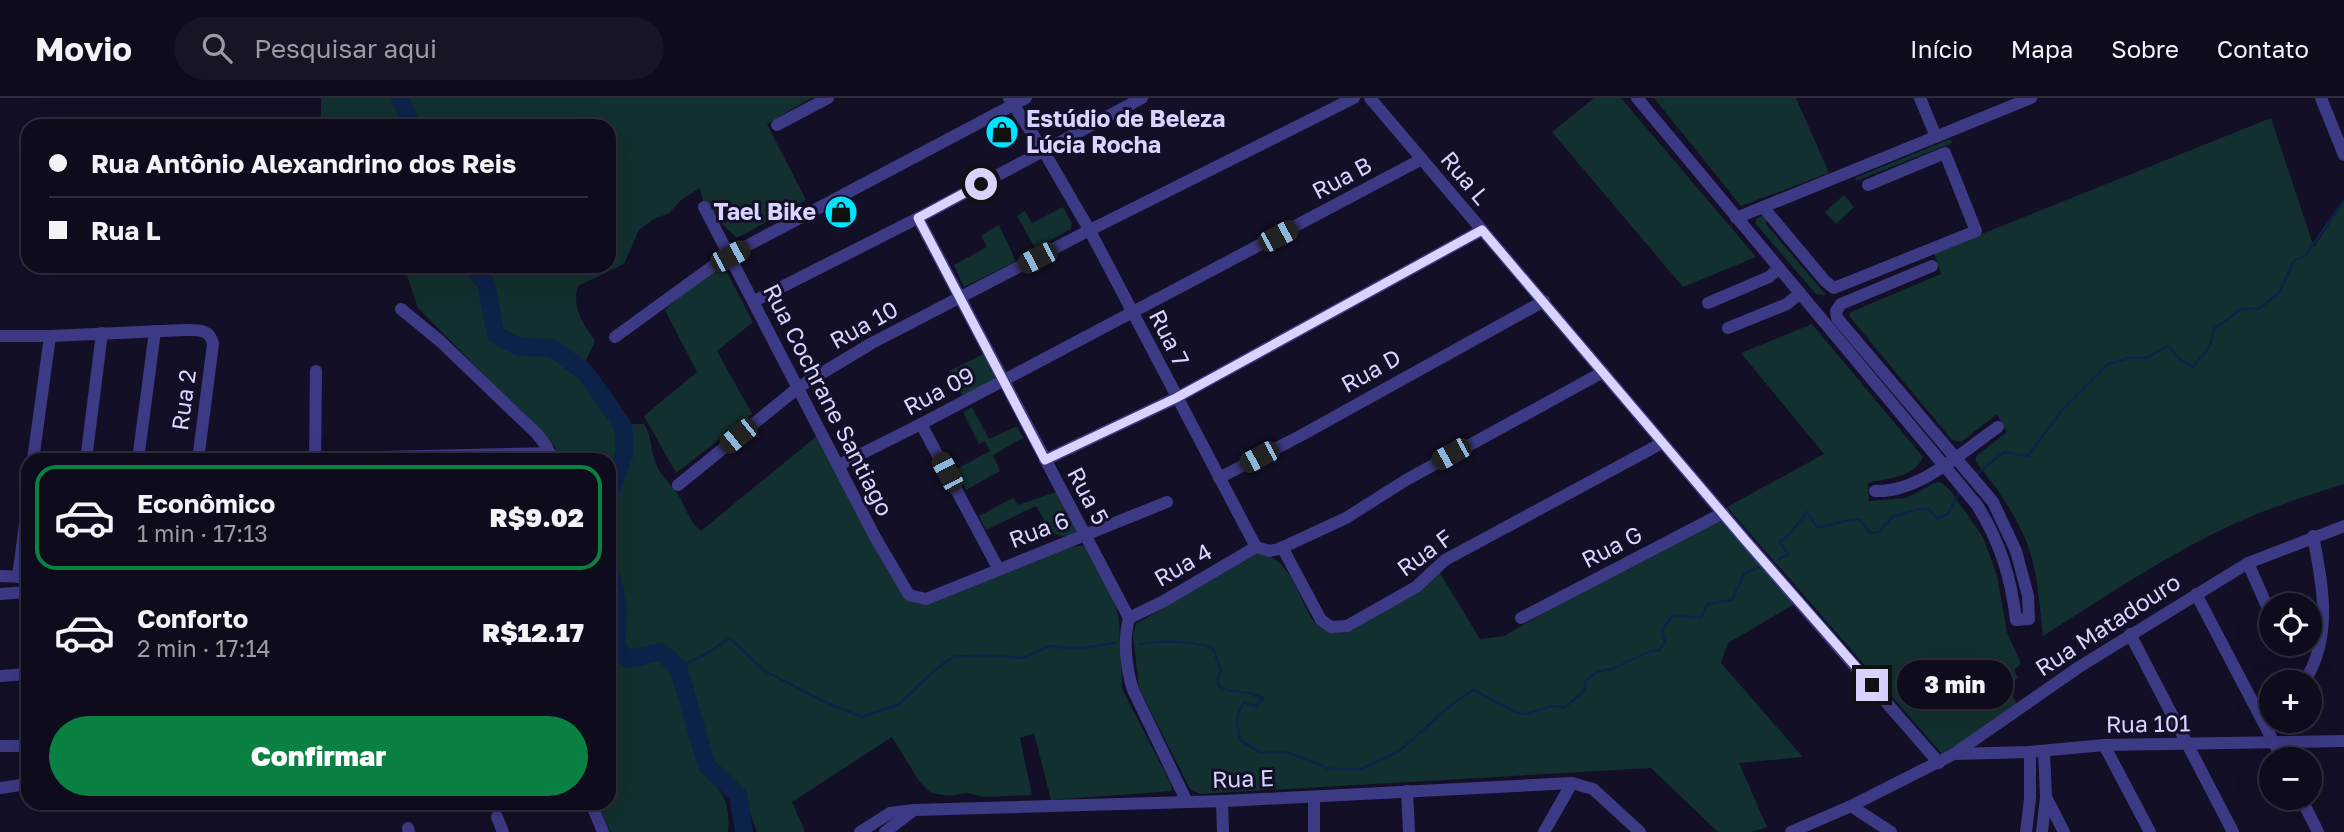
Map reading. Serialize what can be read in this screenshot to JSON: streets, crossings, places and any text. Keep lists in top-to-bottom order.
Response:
{
  "streets": {
    "street": [
      "Rua B",
      "Rua L",
      "Rua 10",
      "Rua 7",
      "Rua D",
      "Rua 09",
      "Rua 2",
      "Rua Cochrane Santiago",
      "Rua 5",
      "Rua 6",
      "Rua G",
      "Rua F",
      "Rua 4",
      "Rua Matadouro",
      "Rua 101",
      "Rua E"
    ]
  },
  "crossings": [
    ["Rua B", "Rua L"],
    ["Rua B", "Rua 7"],
    ["Rua B", "Rua 09"],
    ["Rua L", "Rua D"],
    ["Rua L", "Rua G"],
    ["Rua L", "Rua F"],
    ["Rua L", "Rua Matadouro"],
    ["Rua 10", "Rua 7"],
    ["Rua 10", "Rua Cochrane Santiago"],
    ["Rua 10", "Rua 5"],
    ["Rua 7", "Rua D"],
    ["Rua 7", "Rua 09"],
    ["Rua 7", "Rua 4"],
    ["Rua 09", "Rua Cochrane Santiago"],
    ["Rua 09", "Rua 5"],
    ["Rua Cochrane Santiago", "Rua 6"],
    ["Rua 5", "Rua 6"],
    ["Rua 5", "Rua 4"],
    ["Rua 5", "Rua E"],
    ["Rua Matadouro", "Rua 101"]
  ],
  "places": {
    "shop": ["Estúdio de Beleza Lúcia Rocha", "Tael Bike"]
  },
  "page": {
    "header": "Movio",
    "search": "Pesquisar aqui",
    "nav": [
      "Início",
      "Mapa",
      "Sobre",
      "Contato"
    ],
    "banner": ["Rua Antônio Alexandrino dos Reis", "Rua L"],
    "list": [
      {
        "name": "Econômico",
        "note": "1 min · 17:13",
        "value": "R$9.02"
      },
      {
        "name": "Conforto",
        "note": "2 min · 17:14",
        "value": "R$12.17"
      }
    ],
    "map_buttons": ["+", "−"],
    "bubble": "3 min",
    "buttons": "Confirmar"
  }
}
